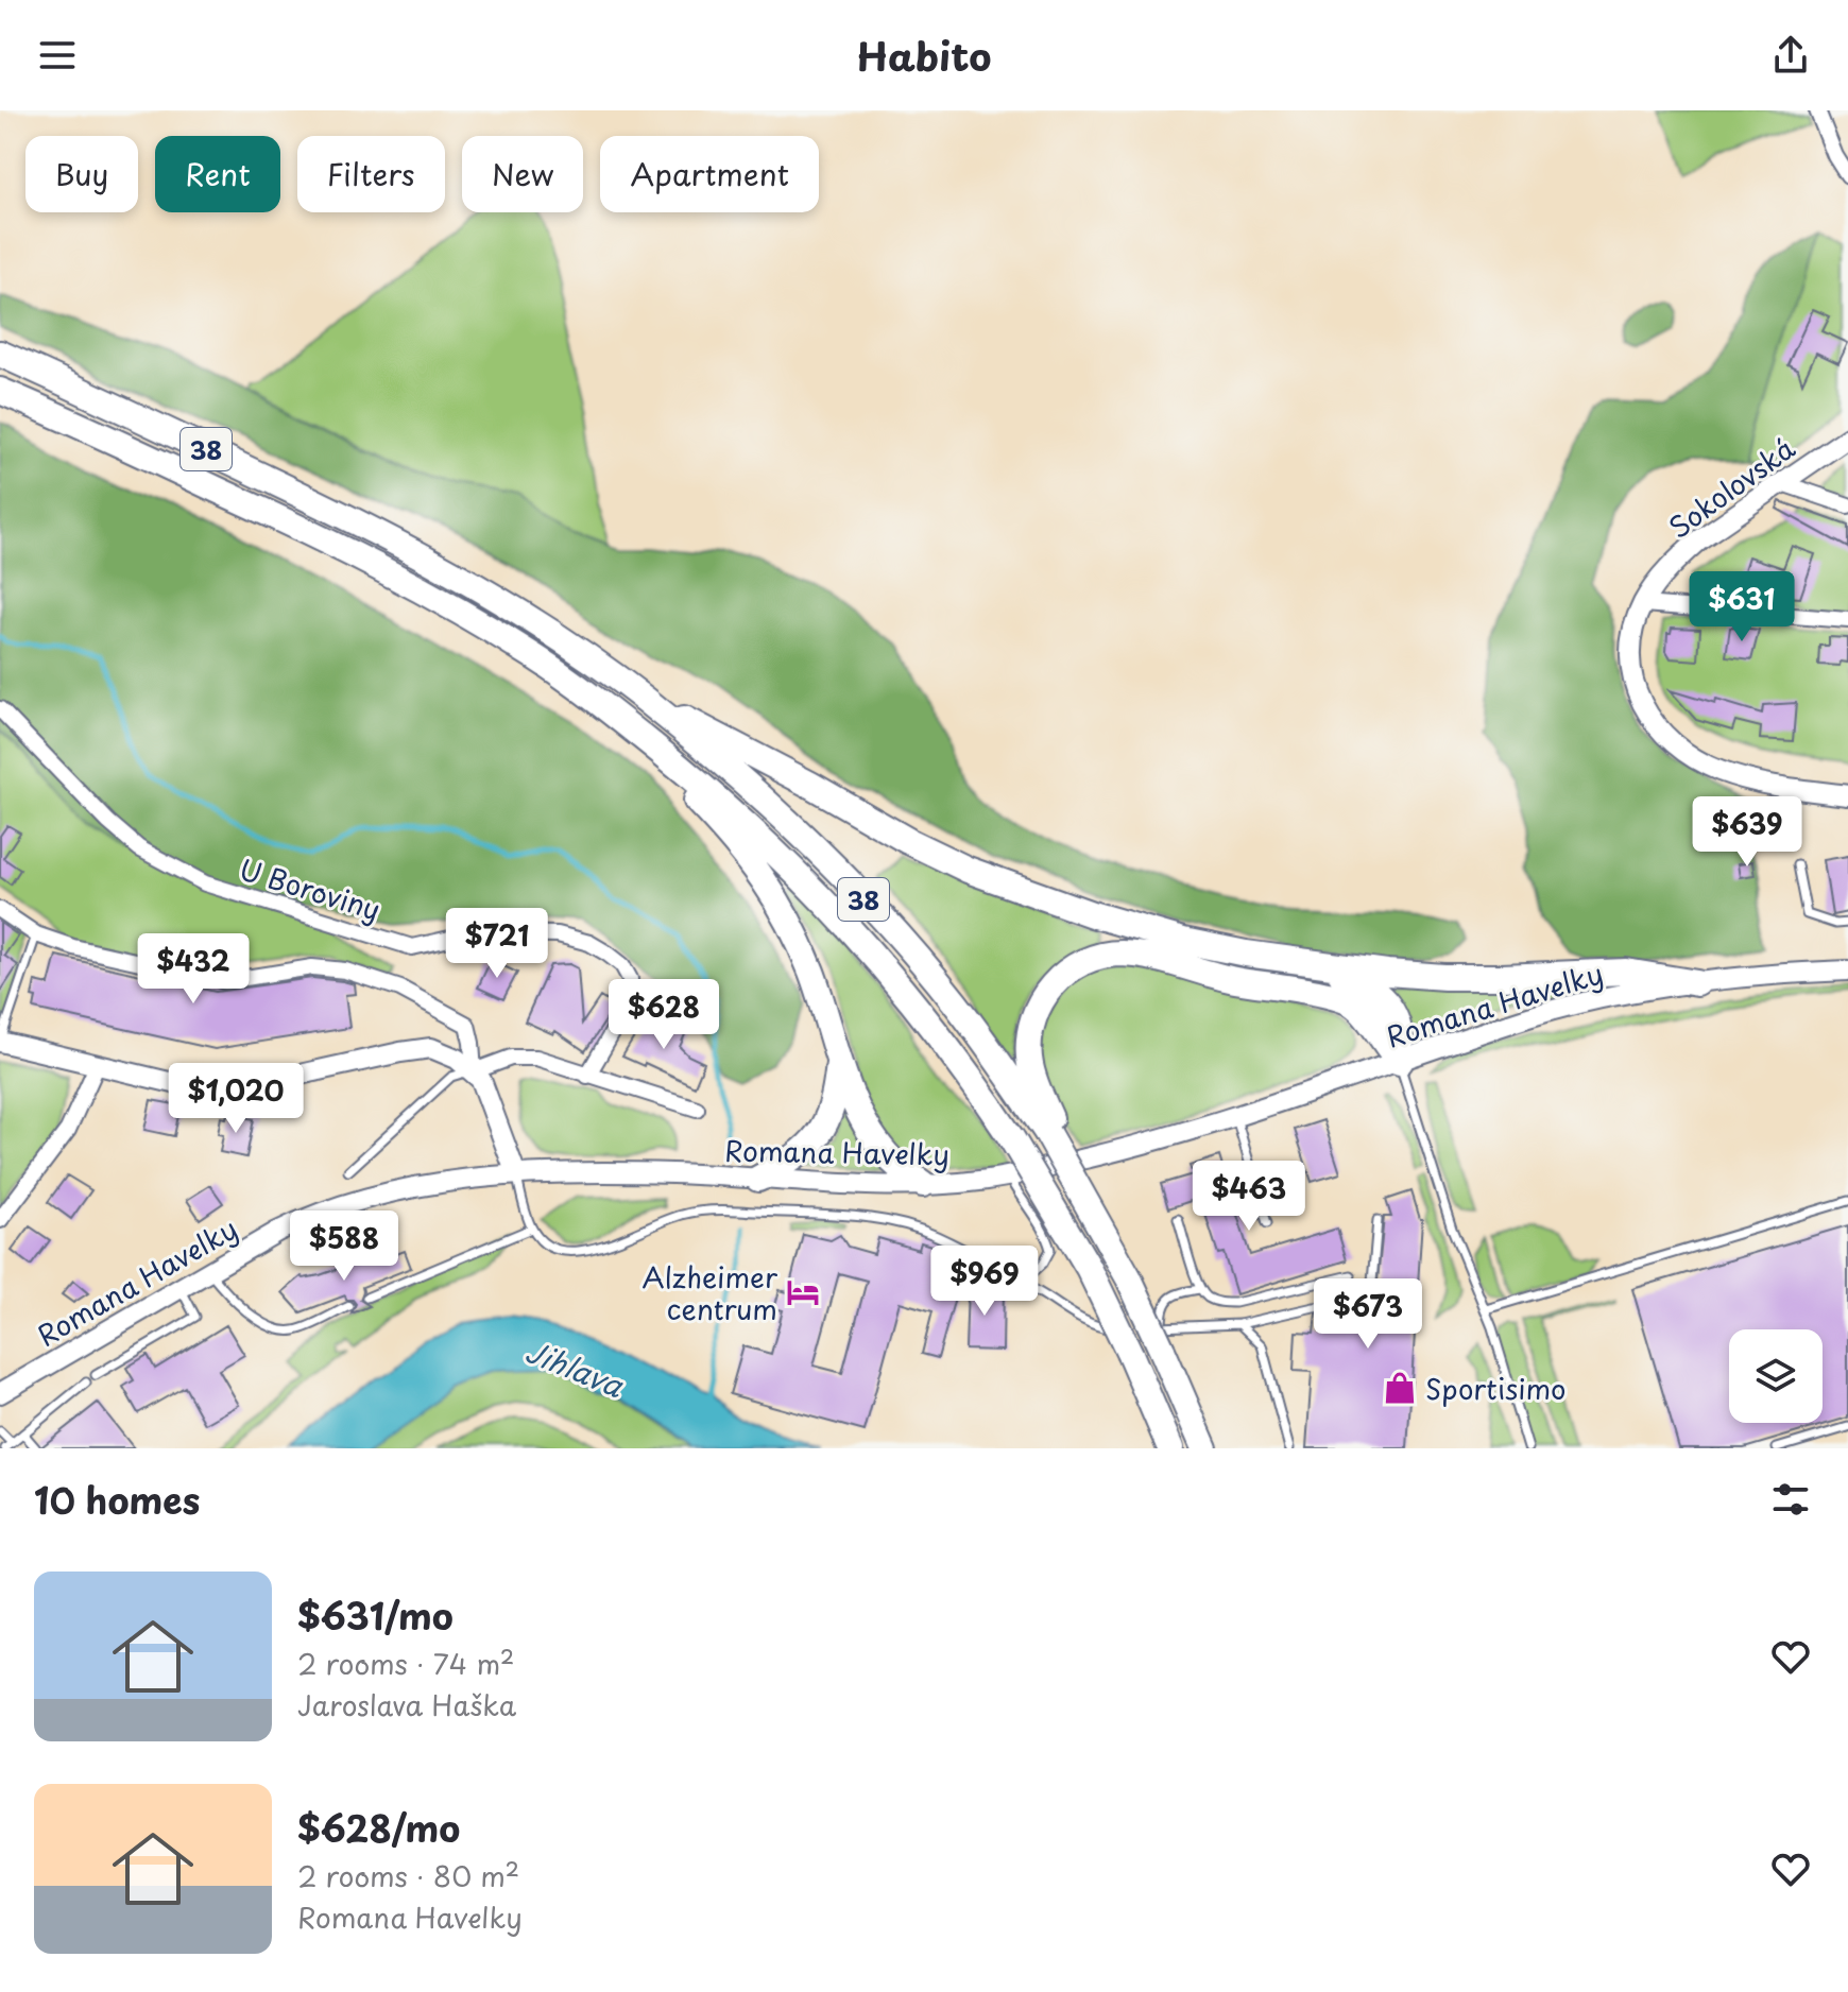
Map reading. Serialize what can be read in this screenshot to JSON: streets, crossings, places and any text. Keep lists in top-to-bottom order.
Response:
{
  "streets": {
    "highway": ["38"],
    "street": ["Sokolovská", "U Boroviny", "Romana Havelky"]
  },
  "crossings": [
    ["U Boroviny", "Romana Havelky"]
  ],
  "water": ["Jihlava"],
  "places": {
    "hotel": ["Alzheimer centrum"],
    "shop": ["Sportisimo"]
  },
  "page": {
    "header": "Habito",
    "chip": [
      "Buy",
      "Rent",
      "Filters",
      "New",
      "Apartment"
    ],
    "price": [
      "$631",
      "$639",
      "$721",
      "$432",
      "$628",
      "$1,020",
      "$463",
      "$588",
      "$969",
      "$673"
    ],
    "heading": "10 homes",
    "list": [
      {
        "name": "$631/mo",
        "note": "2 rooms · 74 m² · Jaroslava Haška"
      },
      {
        "name": "$628/mo",
        "note": "2 rooms · 80 m² · Romana Havelky"
      }
    ]
  }
}
